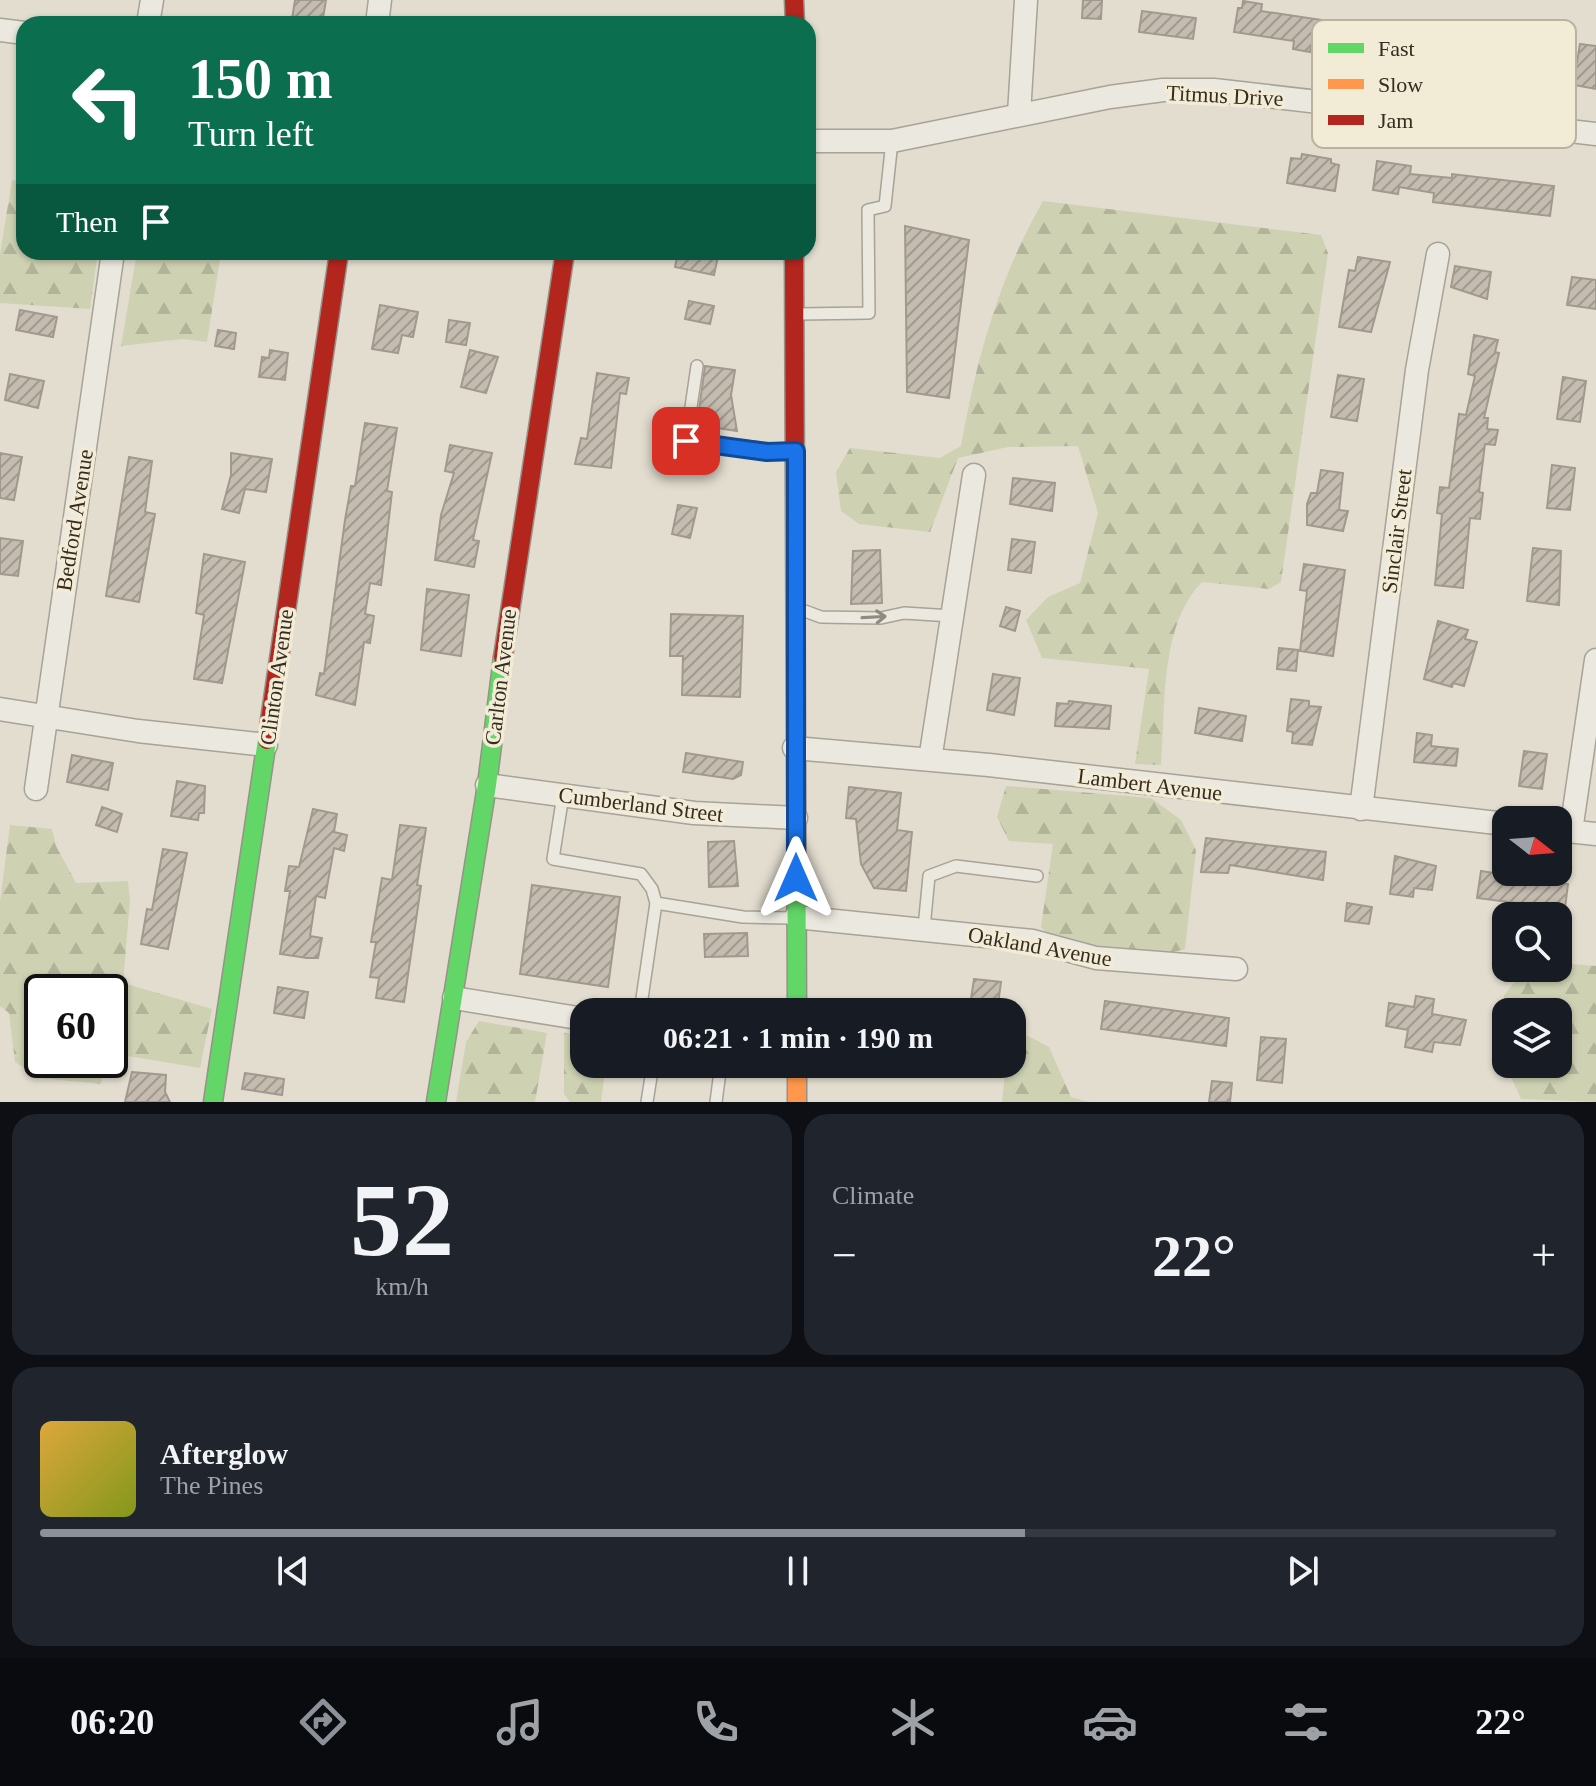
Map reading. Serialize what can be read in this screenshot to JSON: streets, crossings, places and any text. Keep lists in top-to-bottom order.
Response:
{
  "streets": {
    "street": [
      "Titmus Drive",
      "Bedford Avenue",
      "Sinclair Street",
      "Clinton Avenue",
      "Carlton Avenue",
      "Lambert Avenue",
      "Cumberland Street",
      "Oakland Avenue"
    ]
  },
  "crossings": [
    ["Sinclair Street", "Lambert Avenue"],
    ["Carlton Avenue", "Cumberland Street"]
  ],
  "legend": ["Fast", "Slow", "Jam"],
  "north": "right",
  "page": {
    "turn": ["150 m", "Turn left"],
    "then": "Then",
    "limit": "60",
    "trip": "06:21 · 1 min · 190 m",
    "tile": [
      ["52", "km/h"],
      "Climate"
    ],
    "heat": ["−", "22°", "+"],
    "song": ["Afterglow", "The Pines"],
    "tabs": ["06:20", "22°"]
  }
}
